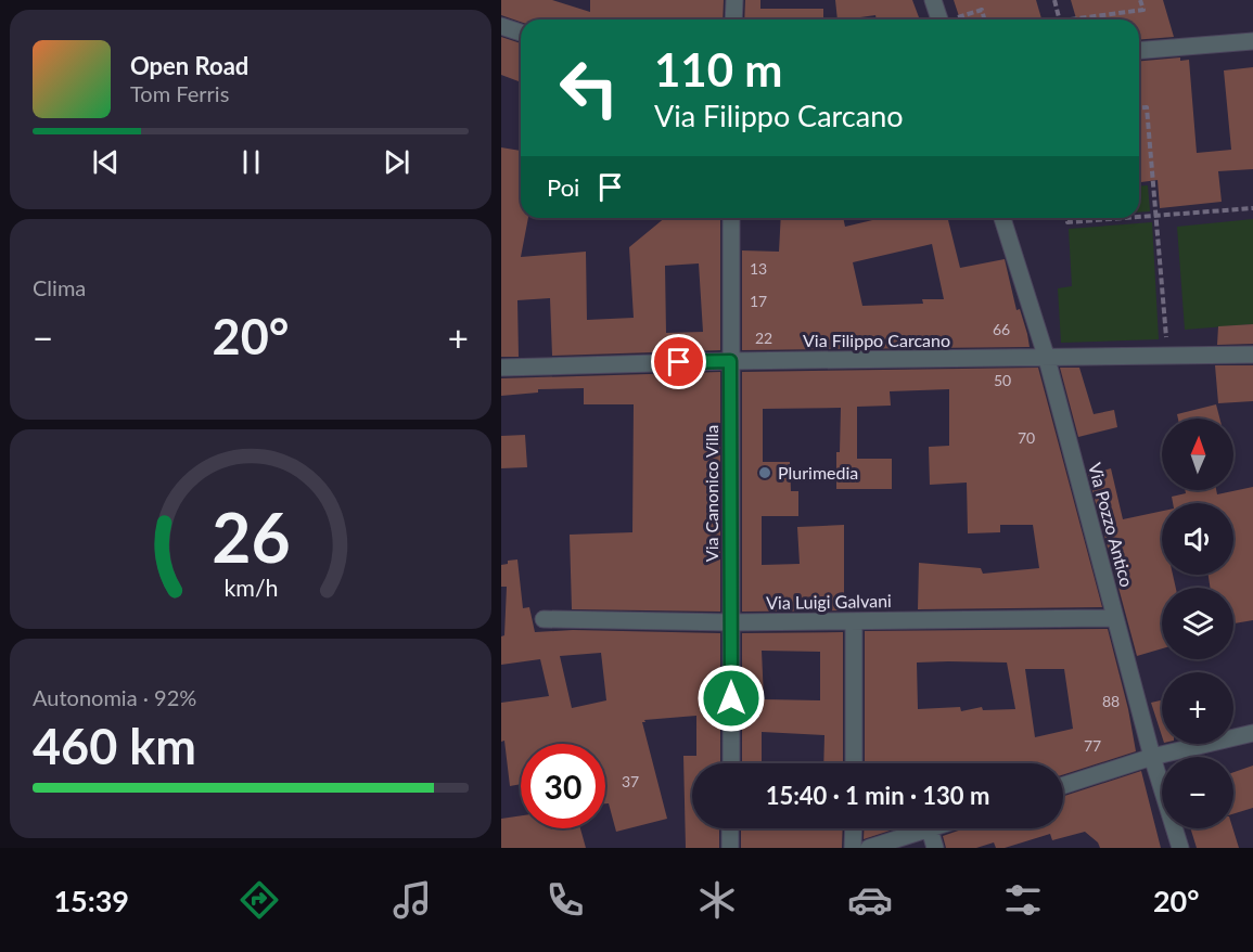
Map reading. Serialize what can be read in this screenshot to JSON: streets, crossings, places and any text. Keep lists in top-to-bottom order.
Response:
{
  "streets": {
    "street": [
      "Via Filippo Carcano",
      "Via Canonico Villa",
      "Via Pozzo Antico",
      "Via Luigi Galvani"
    ]
  },
  "crossings": [
    ["Via Filippo Carcano", "Via Canonico Villa"],
    ["Via Filippo Carcano", "Via Pozzo Antico"],
    ["Via Canonico Villa", "Via Luigi Galvani"],
    ["Via Pozzo Antico", "Via Luigi Galvani"]
  ],
  "places": ["Plurimedia"],
  "house_numbers": [
    "13",
    "17",
    "66",
    "22",
    "50",
    "70",
    "88",
    "77",
    "37"
  ],
  "north": "top",
  "page": {
    "turn": ["110 m", "Via Filippo Carcano"],
    "song": ["Open Road", "Tom Ferris"],
    "then": "Poi",
    "tile": [
      "Clima",
      ["Autonomia · 92%", "460 km"]
    ],
    "heat": ["−", "20°", "+"],
    "map_buttons": ["+", "−"],
    "limit": "30",
    "trip": "15:40 · 1 min · 130 m",
    "tabs": ["15:39", "20°"],
    "gauge": ["26", "km/h"]
  }
}
